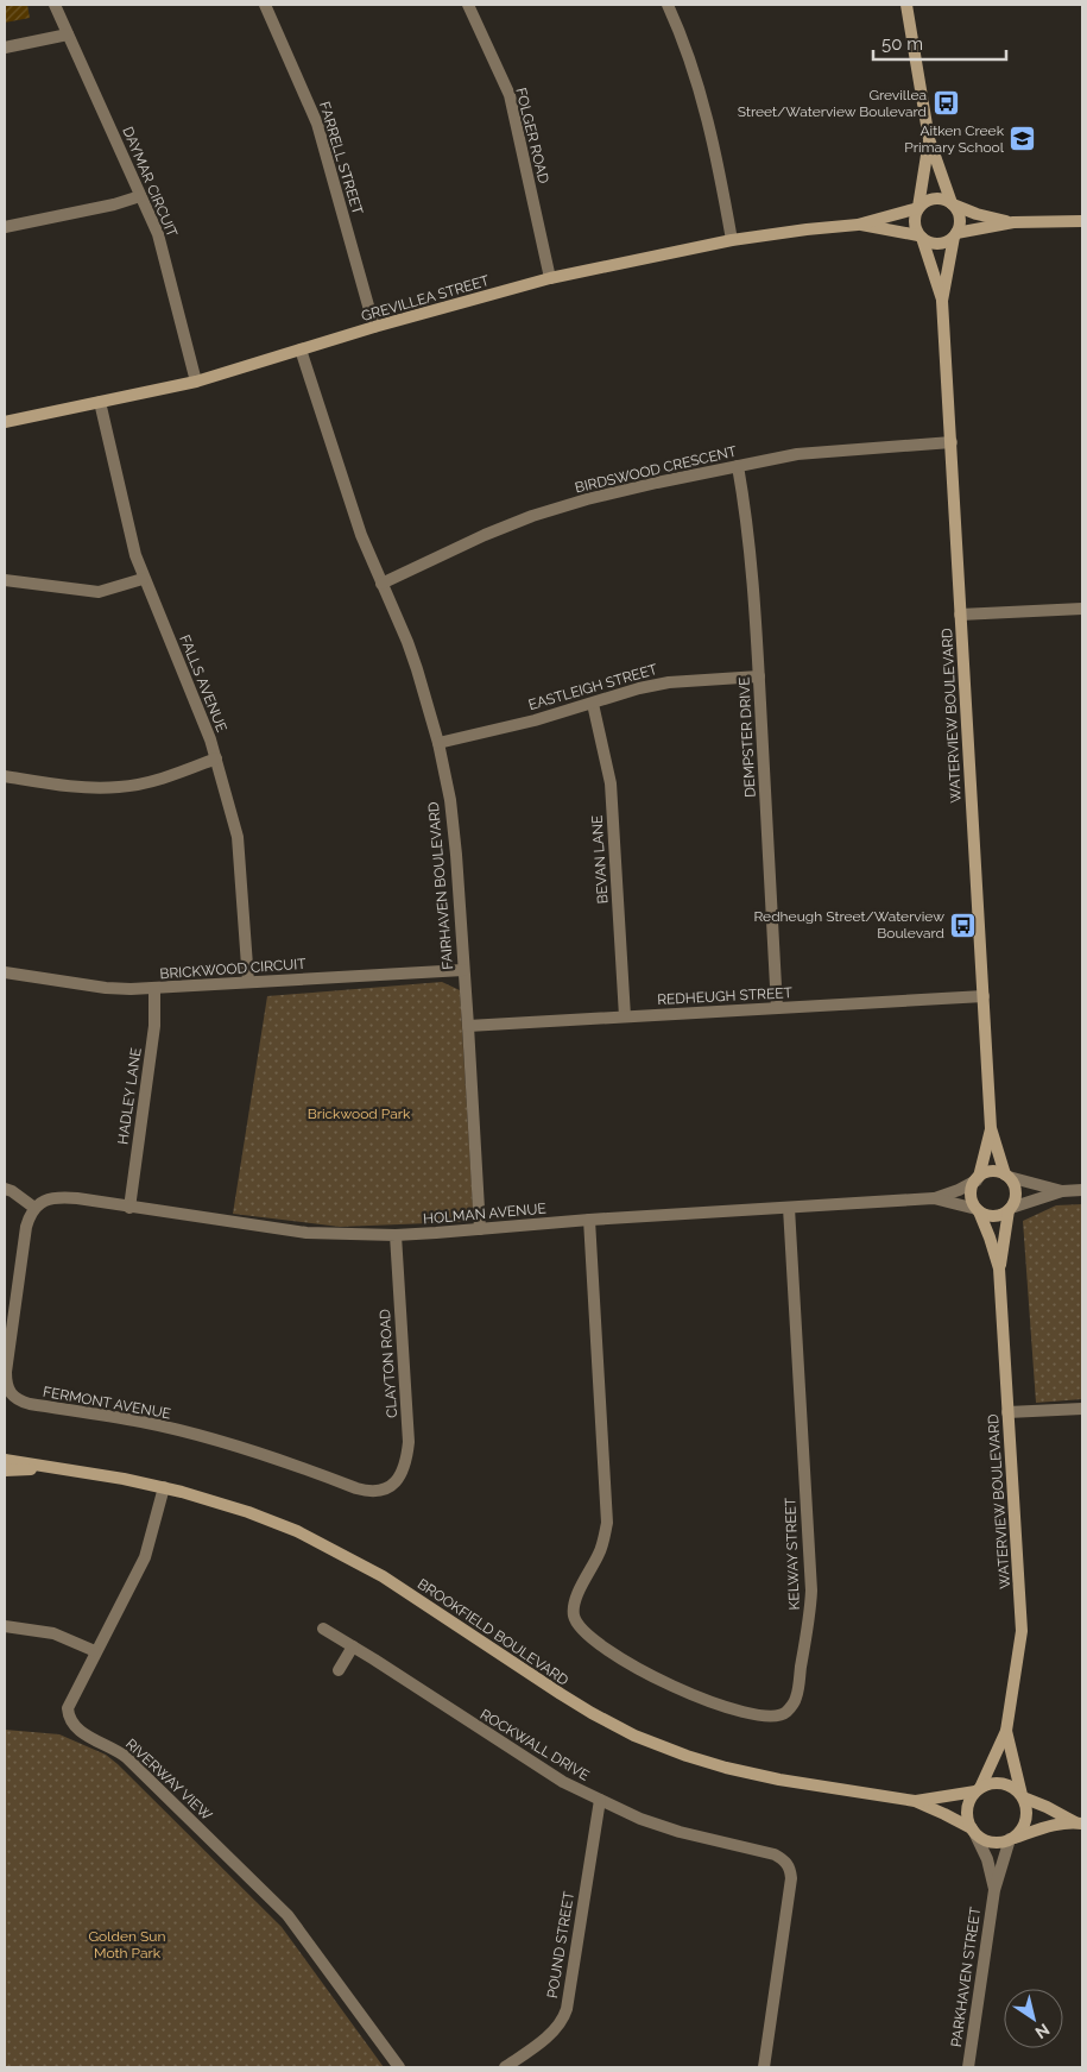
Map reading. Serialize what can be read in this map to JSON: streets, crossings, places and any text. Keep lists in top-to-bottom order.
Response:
{
  "streets": {
    "street": [
      "FOLGER ROAD",
      "FARRELL STREET",
      "DAYMAR CIRCUIT",
      "GREVILLEA STREET",
      "BIRDSWOOD CRESCENT",
      "FALLS AVENUE",
      "EASTLEIGH STREET",
      "WATERVIEW BOULEVARD",
      "DEMPSTER DRIVE",
      "BEVAN LANE",
      "FAIRHAVEN BOULEVARD",
      "BRICKWOOD CIRCUIT",
      "REDHEUGH STREET",
      "HADLEY LANE",
      "HOLMAN AVENUE",
      "CLAYTON ROAD",
      "FERMONT AVENUE",
      "KELWAY STREET",
      "BROOKFIELD BOULEVARD",
      "ROCKWALL DRIVE",
      "RIVERWAY VIEW",
      "POUND STREET",
      "PARKHAVEN STREET"
    ]
  },
  "crossings": [
    ["FOLGER ROAD", "GREVILLEA STREET"],
    ["FARRELL STREET", "GREVILLEA STREET"],
    ["DAYMAR CIRCUIT", "GREVILLEA STREET"],
    ["GREVILLEA STREET", "FALLS AVENUE"],
    ["GREVILLEA STREET", "WATERVIEW BOULEVARD"],
    ["GREVILLEA STREET", "FAIRHAVEN BOULEVARD"],
    ["BIRDSWOOD CRESCENT", "WATERVIEW BOULEVARD"],
    ["BIRDSWOOD CRESCENT", "DEMPSTER DRIVE"],
    ["BIRDSWOOD CRESCENT", "FAIRHAVEN BOULEVARD"],
    ["FALLS AVENUE", "BRICKWOOD CIRCUIT"],
    ["EASTLEIGH STREET", "DEMPSTER DRIVE"],
    ["EASTLEIGH STREET", "BEVAN LANE"],
    ["EASTLEIGH STREET", "FAIRHAVEN BOULEVARD"],
    ["WATERVIEW BOULEVARD", "REDHEUGH STREET"],
    ["WATERVIEW BOULEVARD", "HOLMAN AVENUE"],
    ["WATERVIEW BOULEVARD", "BROOKFIELD BOULEVARD"],
    ["WATERVIEW BOULEVARD", "PARKHAVEN STREET"],
    ["DEMPSTER DRIVE", "REDHEUGH STREET"],
    ["BEVAN LANE", "REDHEUGH STREET"],
    ["FAIRHAVEN BOULEVARD", "BRICKWOOD CIRCUIT"],
    ["FAIRHAVEN BOULEVARD", "REDHEUGH STREET"],
    ["FAIRHAVEN BOULEVARD", "HOLMAN AVENUE"],
    ["BRICKWOOD CIRCUIT", "HADLEY LANE"],
    ["HADLEY LANE", "HOLMAN AVENUE"],
    ["HOLMAN AVENUE", "CLAYTON ROAD"],
    ["HOLMAN AVENUE", "FERMONT AVENUE"],
    ["HOLMAN AVENUE", "KELWAY STREET"],
    ["CLAYTON ROAD", "FERMONT AVENUE"],
    ["BROOKFIELD BOULEVARD", "RIVERWAY VIEW"],
    ["BROOKFIELD BOULEVARD", "PARKHAVEN STREET"],
    ["ROCKWALL DRIVE", "POUND STREET"]
  ],
  "parks": ["Brickwood Park", "Golden Sun Moth Park"],
  "places": {
    "bus stop": ["Grevillea Street/Waterview Boulevard", "Redheugh Street/Waterview Boulevard"],
    "school or university": ["Aitken Creek Primary School"]
  },
  "scale_bar": "50 m",
  "north": "bottom right"
}
